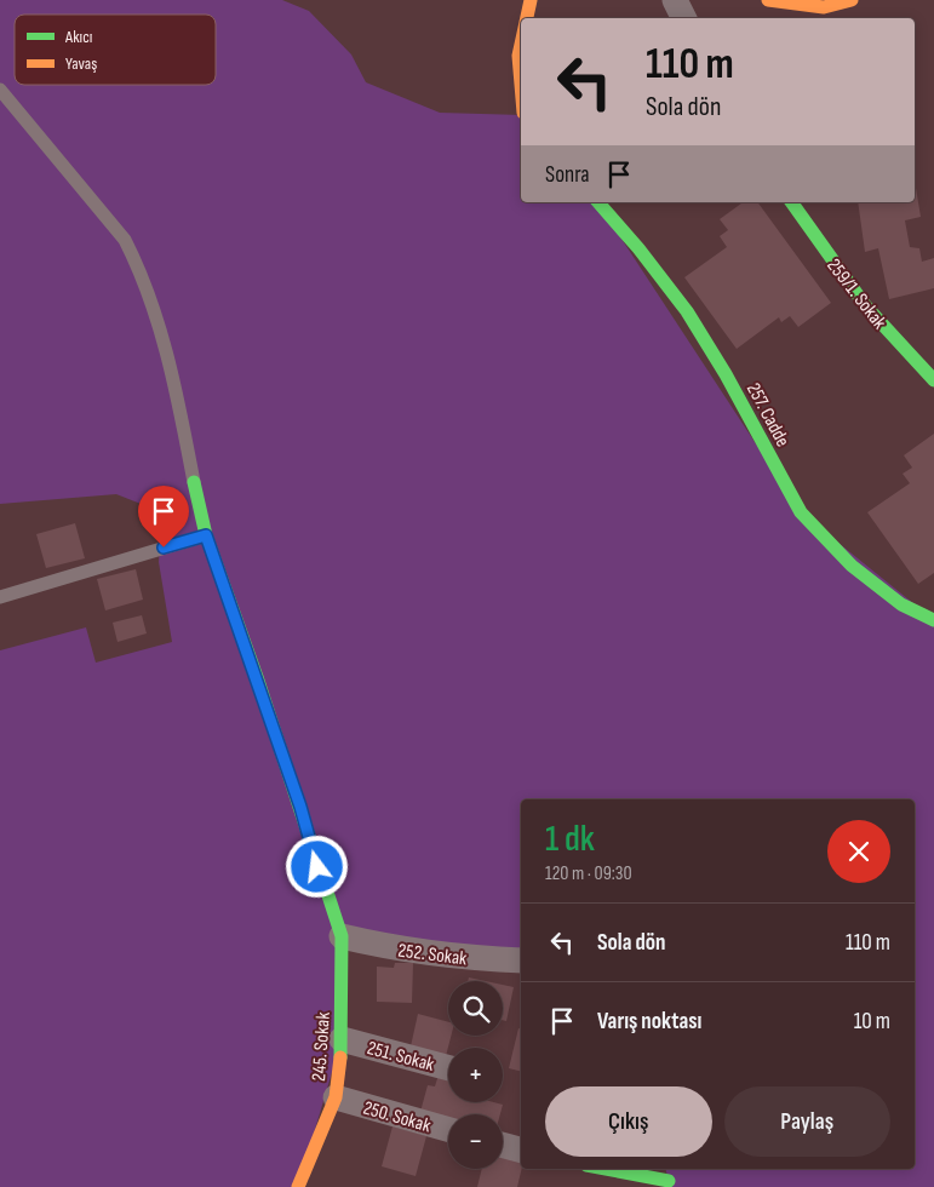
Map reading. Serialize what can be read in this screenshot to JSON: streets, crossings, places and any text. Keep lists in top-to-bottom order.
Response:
{
  "streets": {
    "street": [
      "259/1. Sokak",
      "257. Cadde",
      "252. Sokak",
      "245. Sokak",
      "251. Sokak",
      "250. Sokak"
    ]
  },
  "crossings": [
    ["252. Sokak", "245. Sokak"],
    ["245. Sokak", "251. Sokak"],
    ["245. Sokak", "250. Sokak"]
  ],
  "legend": ["Akıcı", "Yavaş"],
  "page": {
    "turn": ["110 m", "Sola dön"],
    "then": "Sonra",
    "heading": ["1 dk", "120 m · 09:30"],
    "list": [
      {
        "name": "Sola dön",
        "value": "110 m"
      },
      {
        "name": "Varış noktası",
        "value": "10 m"
      }
    ],
    "map_buttons": ["+", "−"],
    "buttons": ["Çıkış", "Paylaş"]
  }
}
